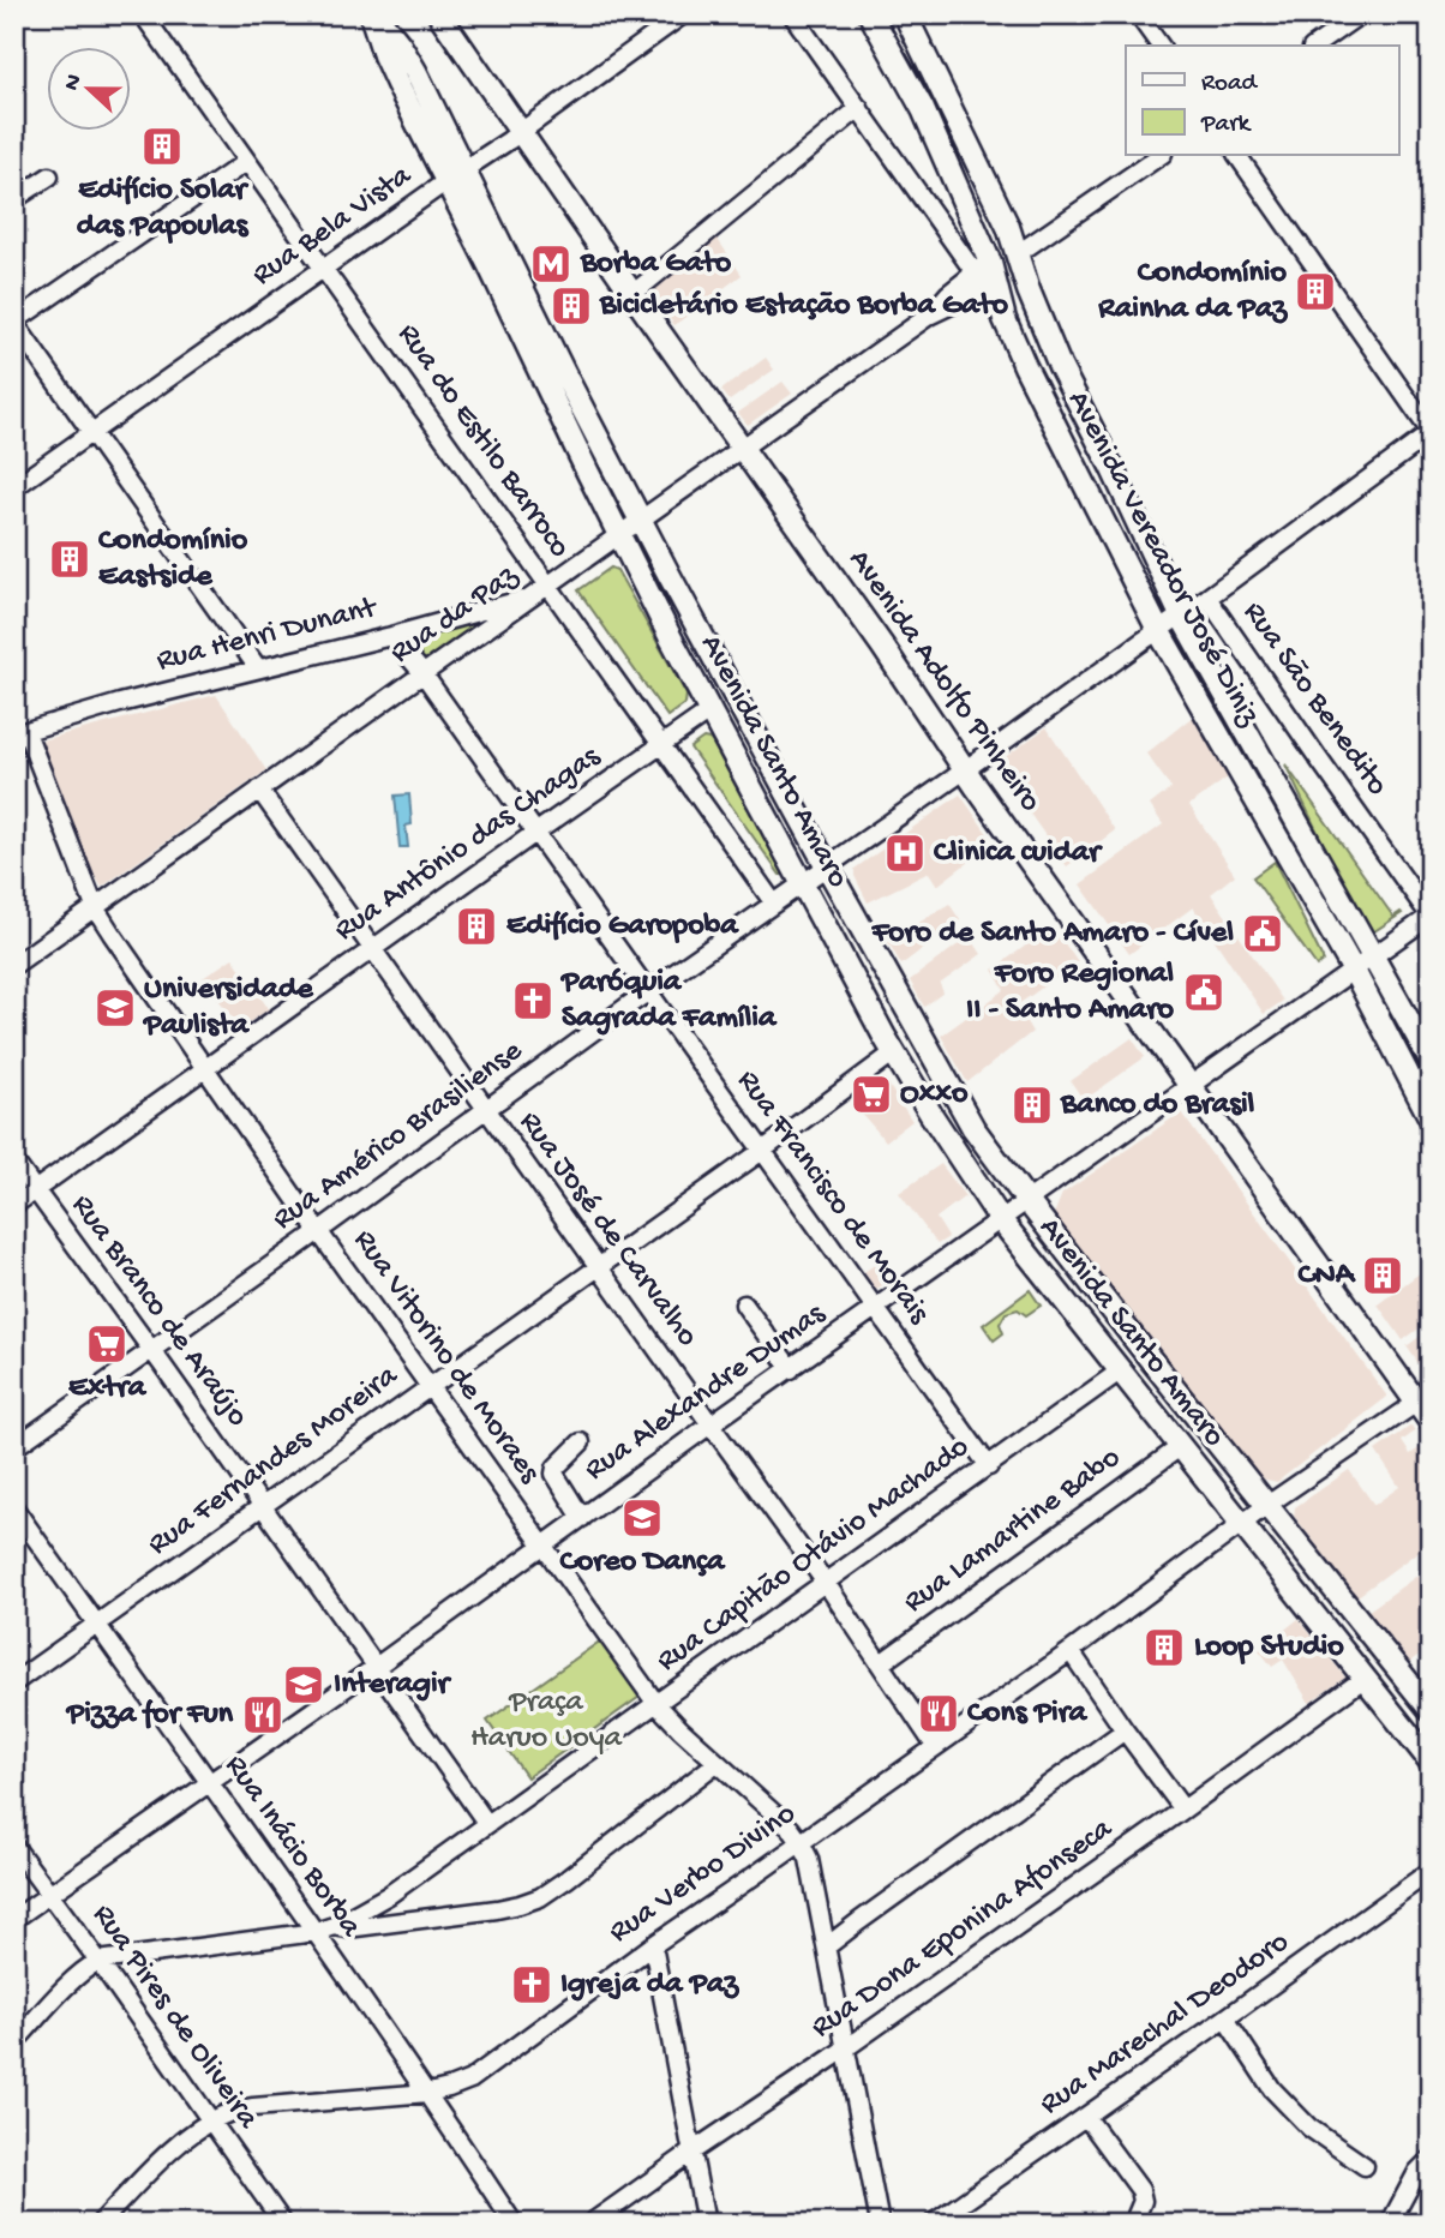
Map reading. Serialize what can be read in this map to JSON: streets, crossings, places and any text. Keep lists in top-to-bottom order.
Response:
{
  "streets": {
    "main road": ["Avenida Vereador José Diniz", "Avenida Adolfo Pinheiro", "Avenida Santo Amaro"],
    "street": [
      "Rua Bela Vista",
      "Rua do Estilo Barroco",
      "Rua da Paz",
      "Rua Henri Dunant",
      "Rua São Benedito",
      "Rua Antônio das Chagas",
      "Rua Américo Brasiliense",
      "Rua Francisco de Morais",
      "Rua José de Carvalho",
      "Rua Branco de Araújo",
      "Rua Vitorino de Moraes",
      "Rua Alexandre Dumas",
      "Rua Fernandes Moreira",
      "Rua Lamartine Babo",
      "Rua Capitão Otávio Machado",
      "Rua Inácio Borba",
      "Rua Verbo Divino",
      "Rua Dona Eponina Afonseca",
      "Rua Pires de Oliveira",
      "Rua Marechal Deodoro"
    ]
  },
  "crossings": [
    ["Rua Bela Vista", "Rua do Estilo Barroco"],
    ["Rua Bela Vista", "Avenida Adolfo Pinheiro"],
    ["Rua Bela Vista", "Avenida Santo Amaro"],
    ["Rua do Estilo Barroco", "Rua da Paz"],
    ["Rua do Estilo Barroco", "Rua Antônio das Chagas"],
    ["Rua do Estilo Barroco", "Rua Américo Brasiliense"],
    ["Avenida Vereador José Diniz", "Rua da Paz"],
    ["Avenida Vereador José Diniz", "Rua Américo Brasiliense"],
    ["Avenida Vereador José Diniz", "Rua Alexandre Dumas"],
    ["Rua da Paz", "Rua Henri Dunant"],
    ["Rua da Paz", "Avenida Adolfo Pinheiro"],
    ["Rua da Paz", "Avenida Santo Amaro"],
    ["Rua da Paz", "Rua Francisco de Morais"],
    ["Rua da Paz", "Rua José de Carvalho"],
    ["Rua da Paz", "Rua Vitorino de Moraes"],
    ["Rua Henri Dunant", "Rua Francisco de Morais"],
    ["Rua Henri Dunant", "Rua Vitorino de Moraes"],
    ["Avenida Adolfo Pinheiro", "Rua Américo Brasiliense"],
    ["Avenida Adolfo Pinheiro", "Rua Alexandre Dumas"],
    ["Avenida Adolfo Pinheiro", "Rua Verbo Divino"],
    ["Rua São Benedito", "Rua Américo Brasiliense"],
    ["Rua São Benedito", "Rua Alexandre Dumas"],
    ["Avenida Santo Amaro", "Rua Antônio das Chagas"],
    ["Avenida Santo Amaro", "Rua Américo Brasiliense"],
    ["Avenida Santo Amaro", "Rua Alexandre Dumas"],
    ["Avenida Santo Amaro", "Rua Fernandes Moreira"],
    ["Avenida Santo Amaro", "Rua Lamartine Babo"],
    ["Avenida Santo Amaro", "Rua Capitão Otávio Machado"],
    ["Avenida Santo Amaro", "Rua Verbo Divino"],
    ["Avenida Santo Amaro", "Rua Dona Eponina Afonseca"],
    ["Rua Antônio das Chagas", "Rua Francisco de Morais"],
    ["Rua Antônio das Chagas", "Rua José de Carvalho"],
    ["Rua Antônio das Chagas", "Rua Branco de Araújo"],
    ["Rua Antônio das Chagas", "Rua Vitorino de Moraes"],
    ["Rua Américo Brasiliense", "Rua Francisco de Morais"],
    ["Rua Américo Brasiliense", "Rua José de Carvalho"],
    ["Rua Américo Brasiliense", "Rua Branco de Araújo"],
    ["Rua Américo Brasiliense", "Rua Vitorino de Moraes"],
    ["Rua Francisco de Morais", "Rua Alexandre Dumas"],
    ["Rua Francisco de Morais", "Rua Fernandes Moreira"],
    ["Rua Francisco de Morais", "Rua Capitão Otávio Machado"],
    ["Rua José de Carvalho", "Rua Alexandre Dumas"],
    ["Rua José de Carvalho", "Rua Fernandes Moreira"],
    ["Rua José de Carvalho", "Rua Lamartine Babo"],
    ["Rua José de Carvalho", "Rua Capitão Otávio Machado"],
    ["Rua José de Carvalho", "Rua Verbo Divino"],
    ["Rua Branco de Araújo", "Rua Alexandre Dumas"],
    ["Rua Branco de Araújo", "Rua Fernandes Moreira"],
    ["Rua Branco de Araújo", "Rua Capitão Otávio Machado"],
    ["Rua Vitorino de Moraes", "Rua Alexandre Dumas"],
    ["Rua Vitorino de Moraes", "Rua Fernandes Moreira"],
    ["Rua Vitorino de Moraes", "Rua Capitão Otávio Machado"],
    ["Rua Vitorino de Moraes", "Rua Verbo Divino"],
    ["Rua Alexandre Dumas", "Rua Inácio Borba"],
    ["Rua Alexandre Dumas", "Rua Pires de Oliveira"],
    ["Rua Fernandes Moreira", "Rua Inácio Borba"],
    ["Rua Capitão Otávio Machado", "Rua Inácio Borba"],
    ["Rua Capitão Otávio Machado", "Rua Pires de Oliveira"],
    ["Rua Inácio Borba", "Rua Verbo Divino"],
    ["Rua Verbo Divino", "Rua Pires de Oliveira"]
  ],
  "parks": ["Praça Haruo Uoya"],
  "places": {
    "building": [
      "Edifício Solar das Papoulas",
      "Condomínio Rainha da Paz",
      "Bicicletário Estação Borba Gato",
      "Condomínio Eastside",
      "Edifício Garopoba",
      "Banco do Brasil",
      "CNA",
      "Loop Studio"
    ],
    "metro station": ["Borba Gato"],
    "hospital": ["Clinica cuidar"],
    "public building": ["Foro de Santo Amaro - Cível", "Foro Regional II - Santo Amaro"],
    "church": ["Paróquia Sagrada Família", "Igreja da Paz"],
    "school or university": ["Universidade Paulista", "Coreo Dança", "Interagir"],
    "supermarket": ["Oxxo", "Extra"],
    "restaurant": ["Cons Pira", "Pizza for Fun"]
  },
  "legend": ["Road", "Park"],
  "north": "left"
}
